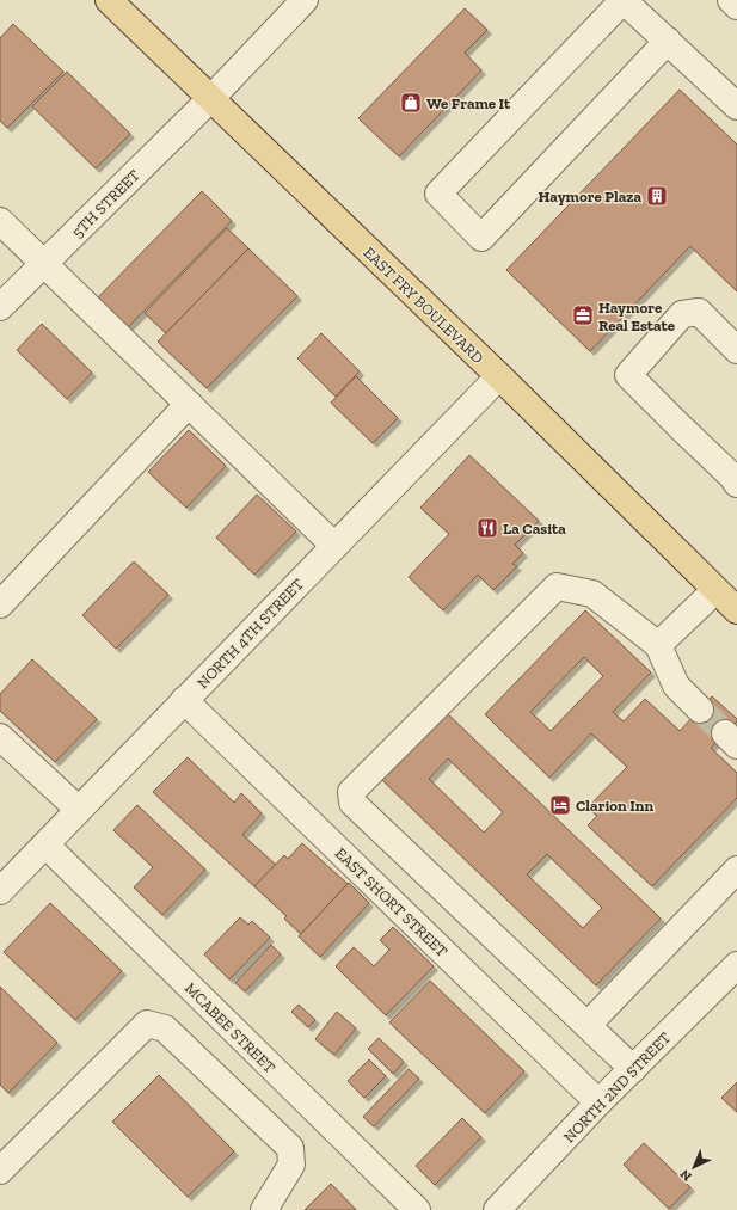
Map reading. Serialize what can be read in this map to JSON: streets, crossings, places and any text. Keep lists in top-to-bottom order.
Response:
{
  "streets": {
    "main road": ["EAST FRY BOULEVARD"],
    "street": [
      "5TH STREET",
      "NORTH 4TH STREET",
      "EAST SHORT STREET",
      "MCABEE STREET",
      "NORTH 2ND STREET"
    ]
  },
  "crossings": [
    ["5TH STREET", "EAST FRY BOULEVARD"],
    ["EAST FRY BOULEVARD", "NORTH 4TH STREET"],
    ["NORTH 4TH STREET", "EAST SHORT STREET"],
    ["NORTH 4TH STREET", "MCABEE STREET"],
    ["EAST SHORT STREET", "NORTH 2ND STREET"]
  ],
  "places": {
    "shop": ["We Frame It"],
    "building": ["Haymore Plaza"],
    "office": ["Haymore Real Estate"],
    "restaurant": ["La Casita"],
    "hotel": ["Clarion Inn"]
  },
  "north": "bottom left"
}
